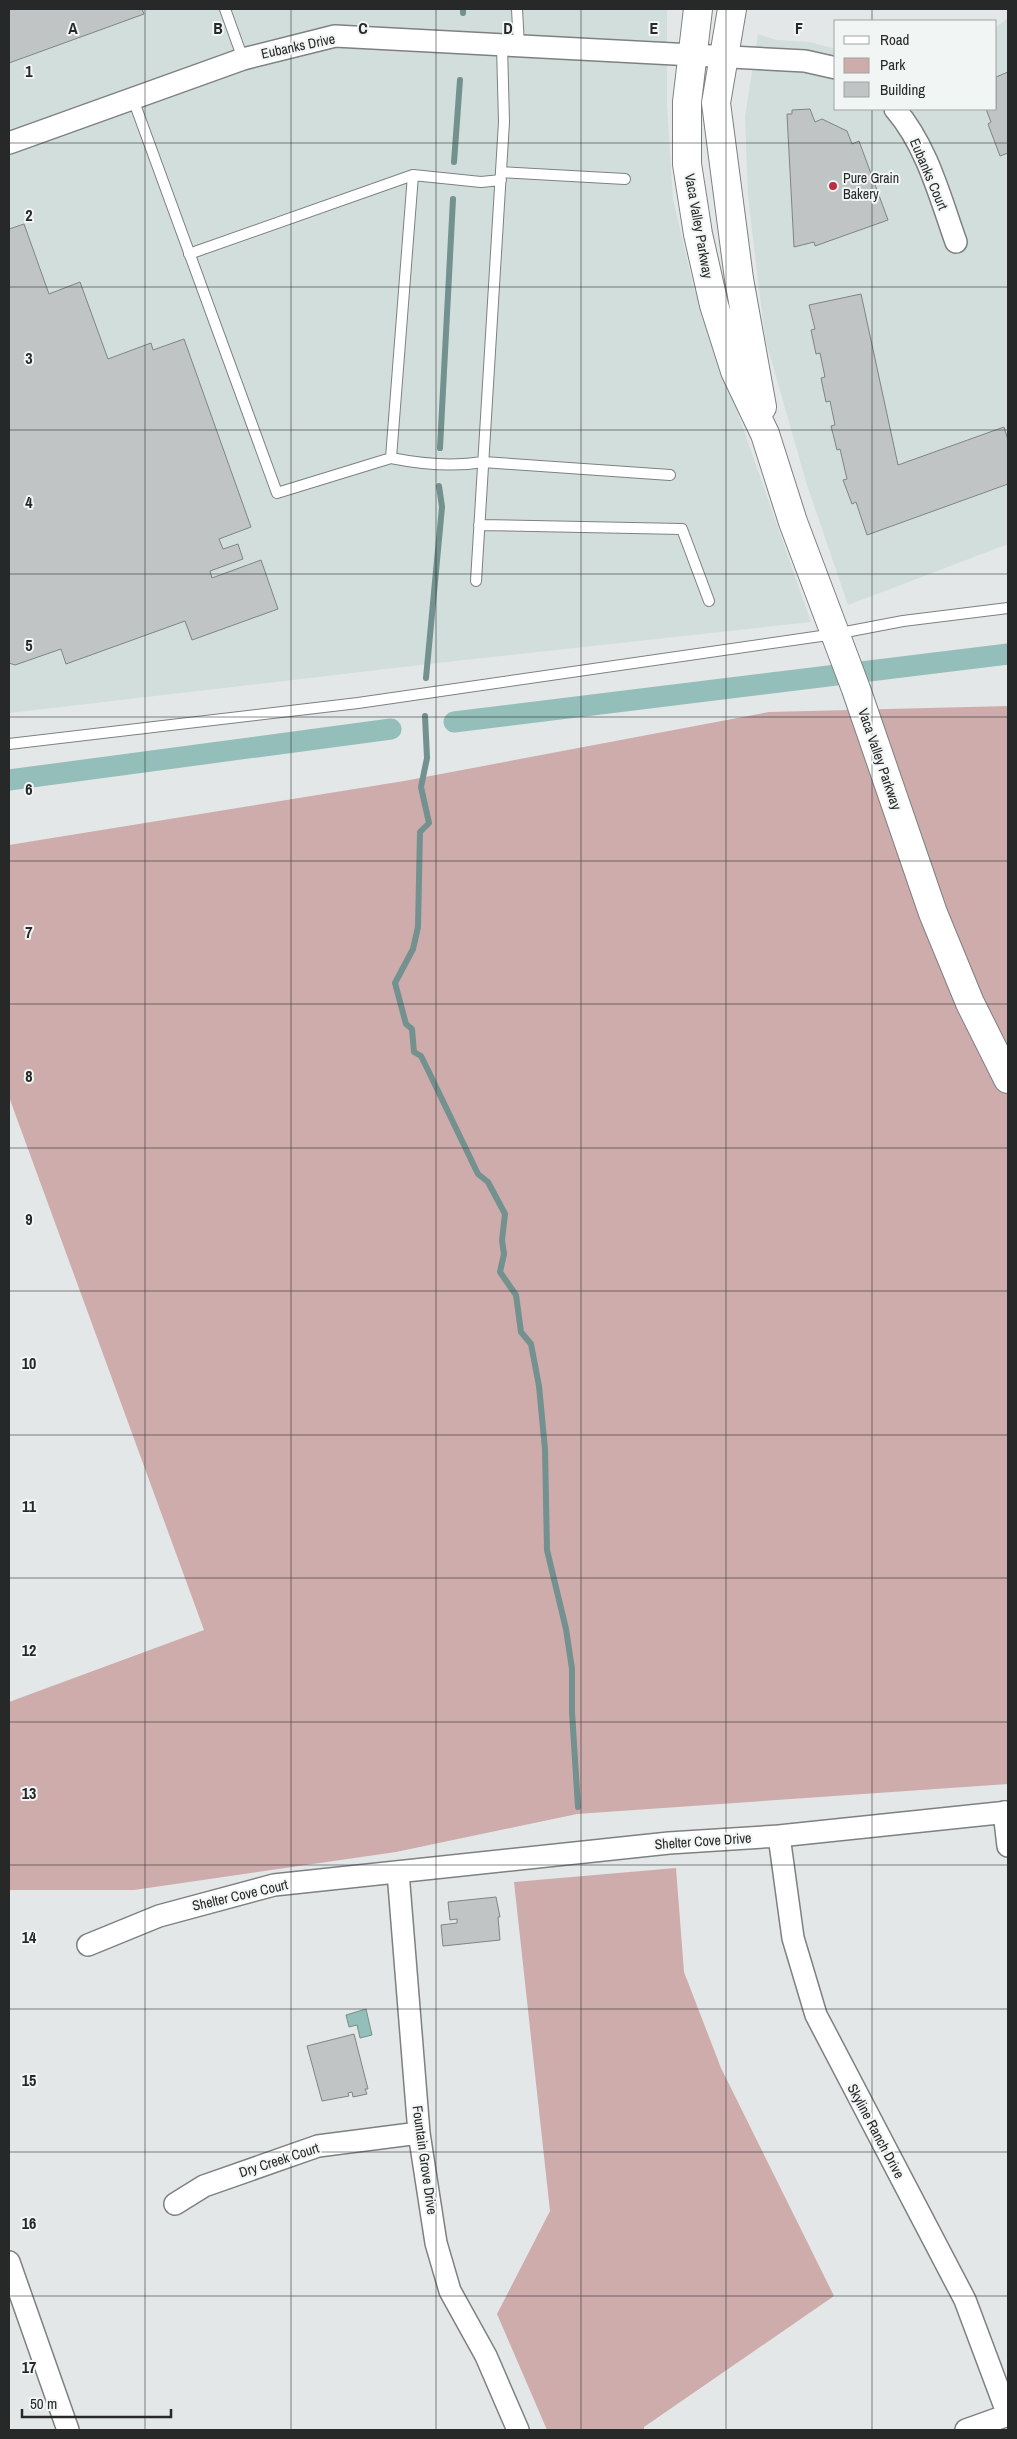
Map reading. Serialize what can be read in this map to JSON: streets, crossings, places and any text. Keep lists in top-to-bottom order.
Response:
{
  "streets": {
    "street": [
      "Eubanks Drive",
      "Eubanks Court",
      "Vaca Valley Parkway",
      "Shelter Cove Drive",
      "Shelter Cove Court",
      "Skyline Ranch Drive",
      "Dry Creek Court",
      "Fountain Grove Drive"
    ]
  },
  "crossings": [
    ["Eubanks Drive", "Vaca Valley Parkway"],
    ["Shelter Cove Drive", "Shelter Cove Court"],
    ["Shelter Cove Drive", "Skyline Ranch Drive"],
    ["Shelter Cove Drive", "Fountain Grove Drive"],
    ["Shelter Cove Court", "Fountain Grove Drive"],
    ["Dry Creek Court", "Fountain Grove Drive"]
  ],
  "places": ["Pure Grain Bakery"],
  "legend": ["Road", "Park", "Building"],
  "scale_bar": "50 m",
  "grid": {
    "columns": [
      "A",
      "B",
      "C",
      "D",
      "E",
      "F"
    ],
    "rows": [
      "1",
      "2",
      "3",
      "4",
      "5",
      "6",
      "7",
      "8",
      "9",
      "10",
      "11",
      "12",
      "13",
      "14",
      "15",
      "16",
      "17"
    ]
  }
}
